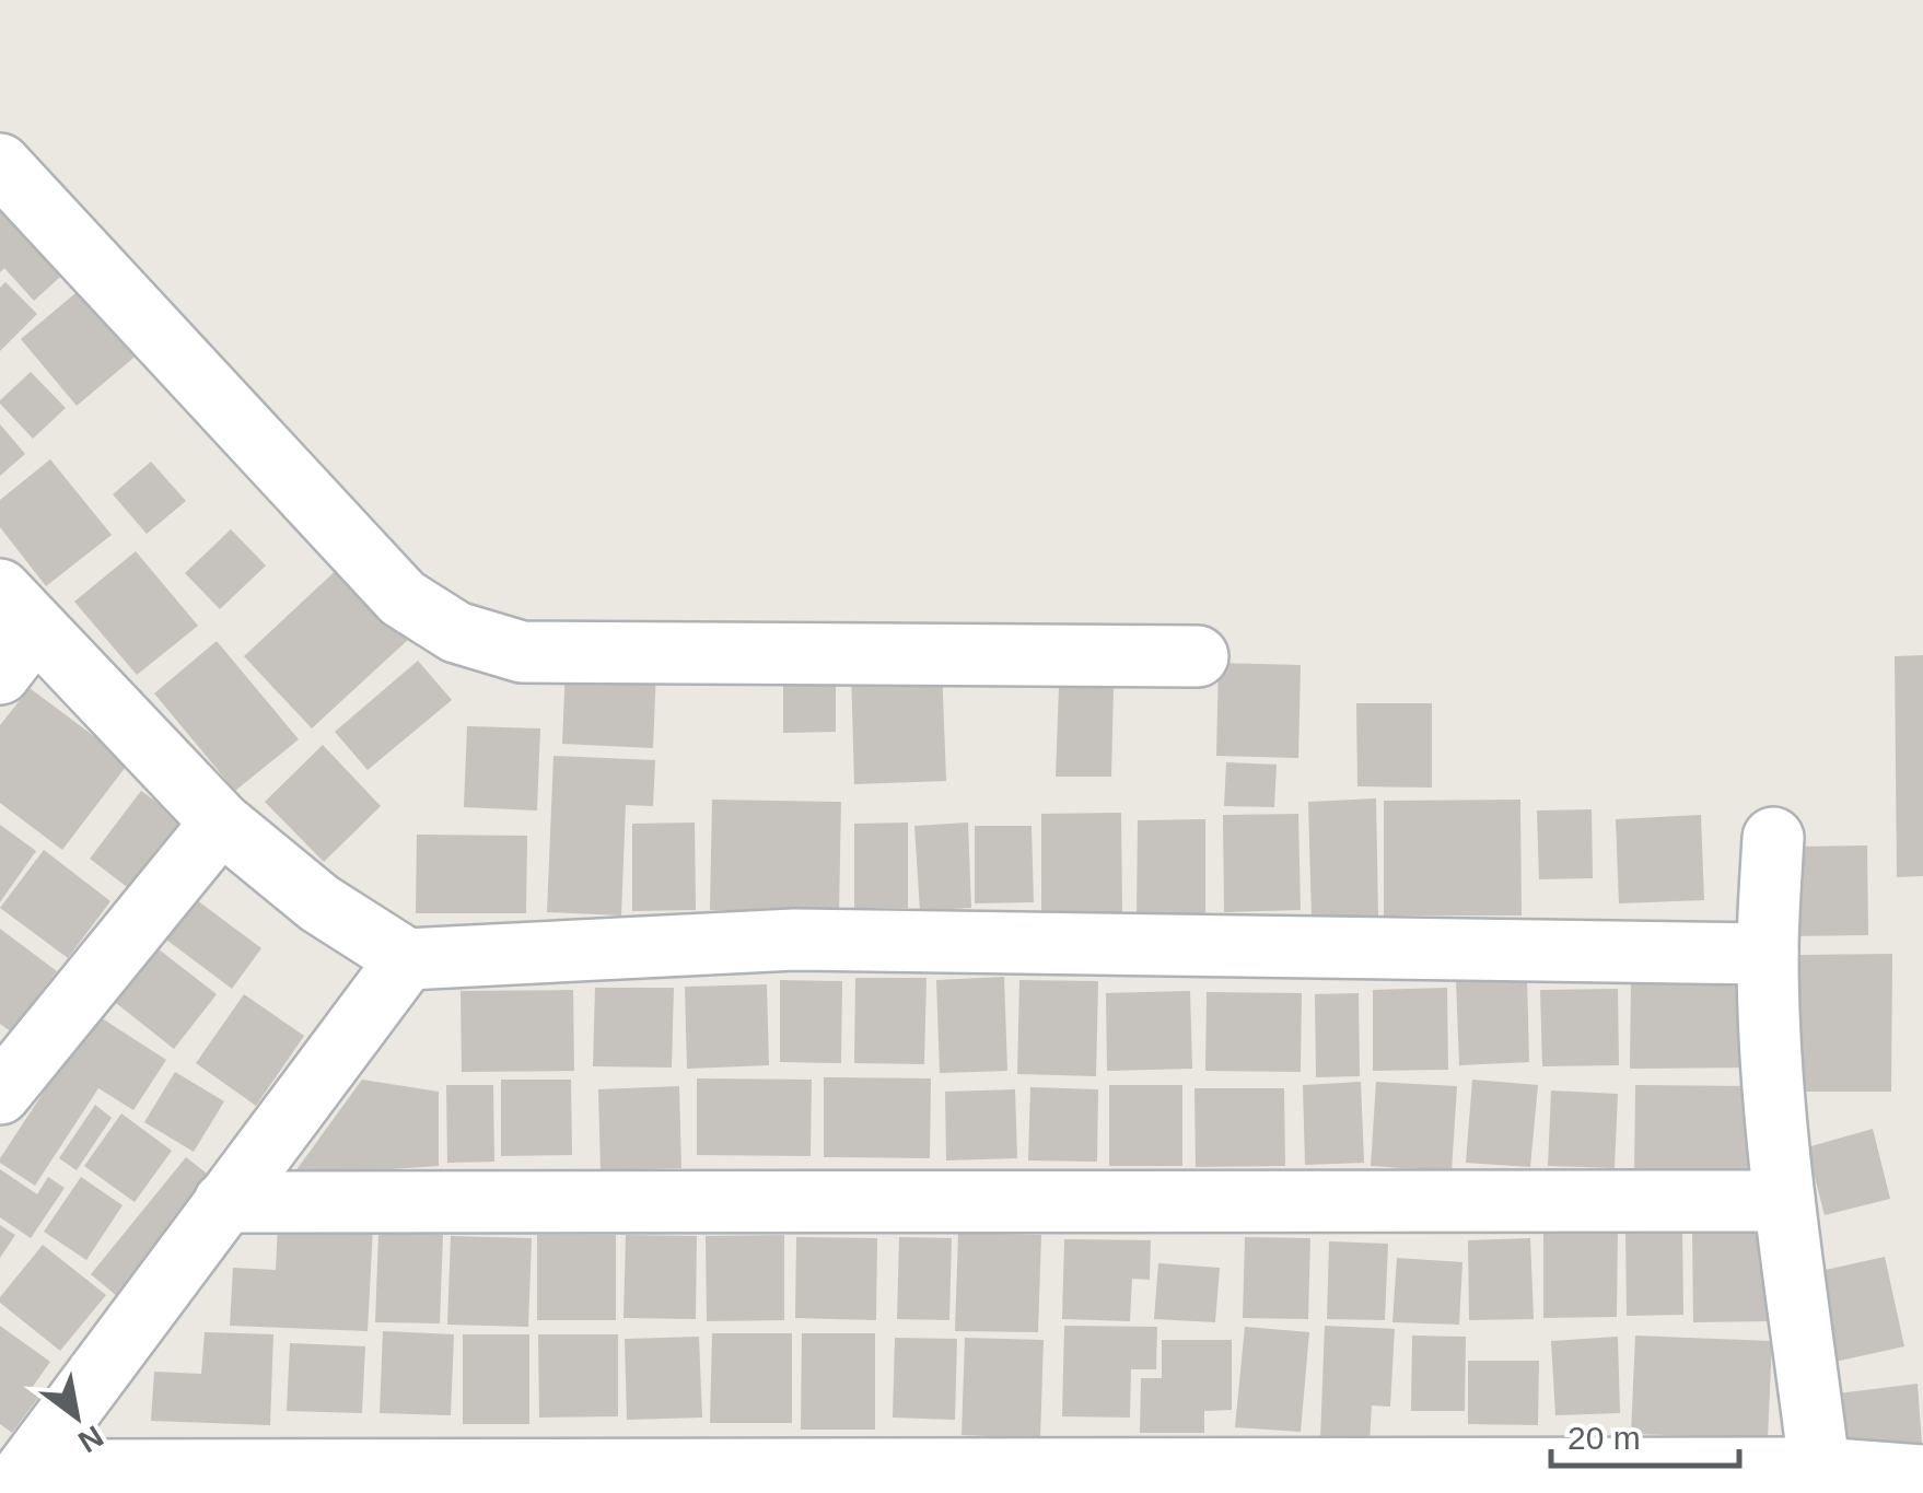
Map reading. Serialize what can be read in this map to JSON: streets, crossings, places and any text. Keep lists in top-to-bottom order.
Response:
{
  "scale_bar": "20 m",
  "north": "bottom right"
}
